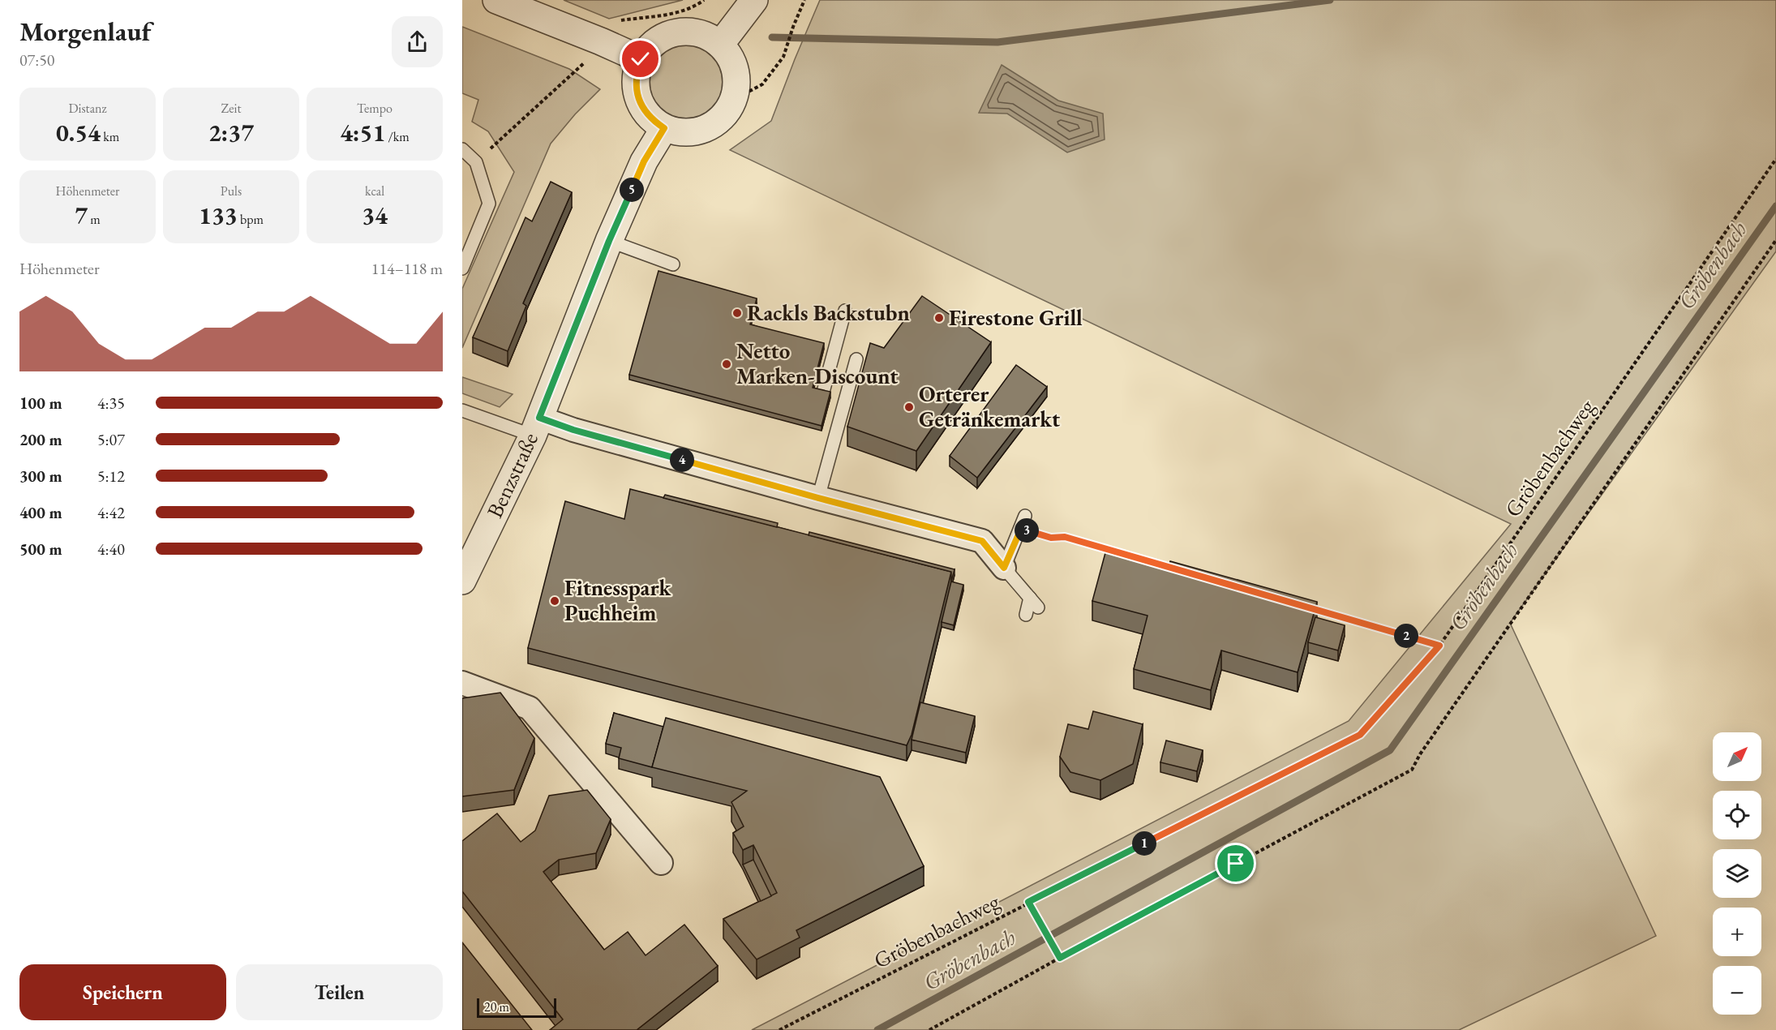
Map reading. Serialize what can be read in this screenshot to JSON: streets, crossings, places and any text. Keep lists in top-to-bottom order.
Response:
{
  "streets": {
    "street": ["Benzstraße"],
    "path": ["Gröbenbachweg"]
  },
  "water": ["Gröbenbach"],
  "places": [
    "Rackls Backstubn",
    "Firestone Grill",
    "Netto Marken-Discount",
    "Orterer Getränkemarkt",
    "Fitnesspark Puchheim"
  ],
  "scale_bar": "20 m",
  "north": "top right",
  "page": {
    "heading": ["Morgenlauf", "07:50"],
    "stats": [
      ["Distanz", "0.54 km"],
      ["Zeit", "2:37"],
      ["Tempo", "4:51 /km"],
      ["Höhenmeter", "7 m"],
      ["Puls", "133 bpm"],
      ["kcal", "34"]
    ],
    "pins": [
      "5",
      "4",
      "3",
      "2",
      "1"
    ],
    "chart": ["Höhenmeter", "114–118 m"],
    "list": [
      {
        "name": "100 m",
        "note": "4:35"
      },
      {
        "name": "200 m",
        "note": "5:07"
      },
      {
        "name": "300 m",
        "note": "5:12"
      },
      {
        "name": "400 m",
        "note": "4:42"
      },
      {
        "name": "500 m",
        "note": "4:40"
      }
    ],
    "map_buttons": ["+", "−"],
    "buttons": ["Speichern", "Teilen"],
    "scale": "20 m"
  }
}
